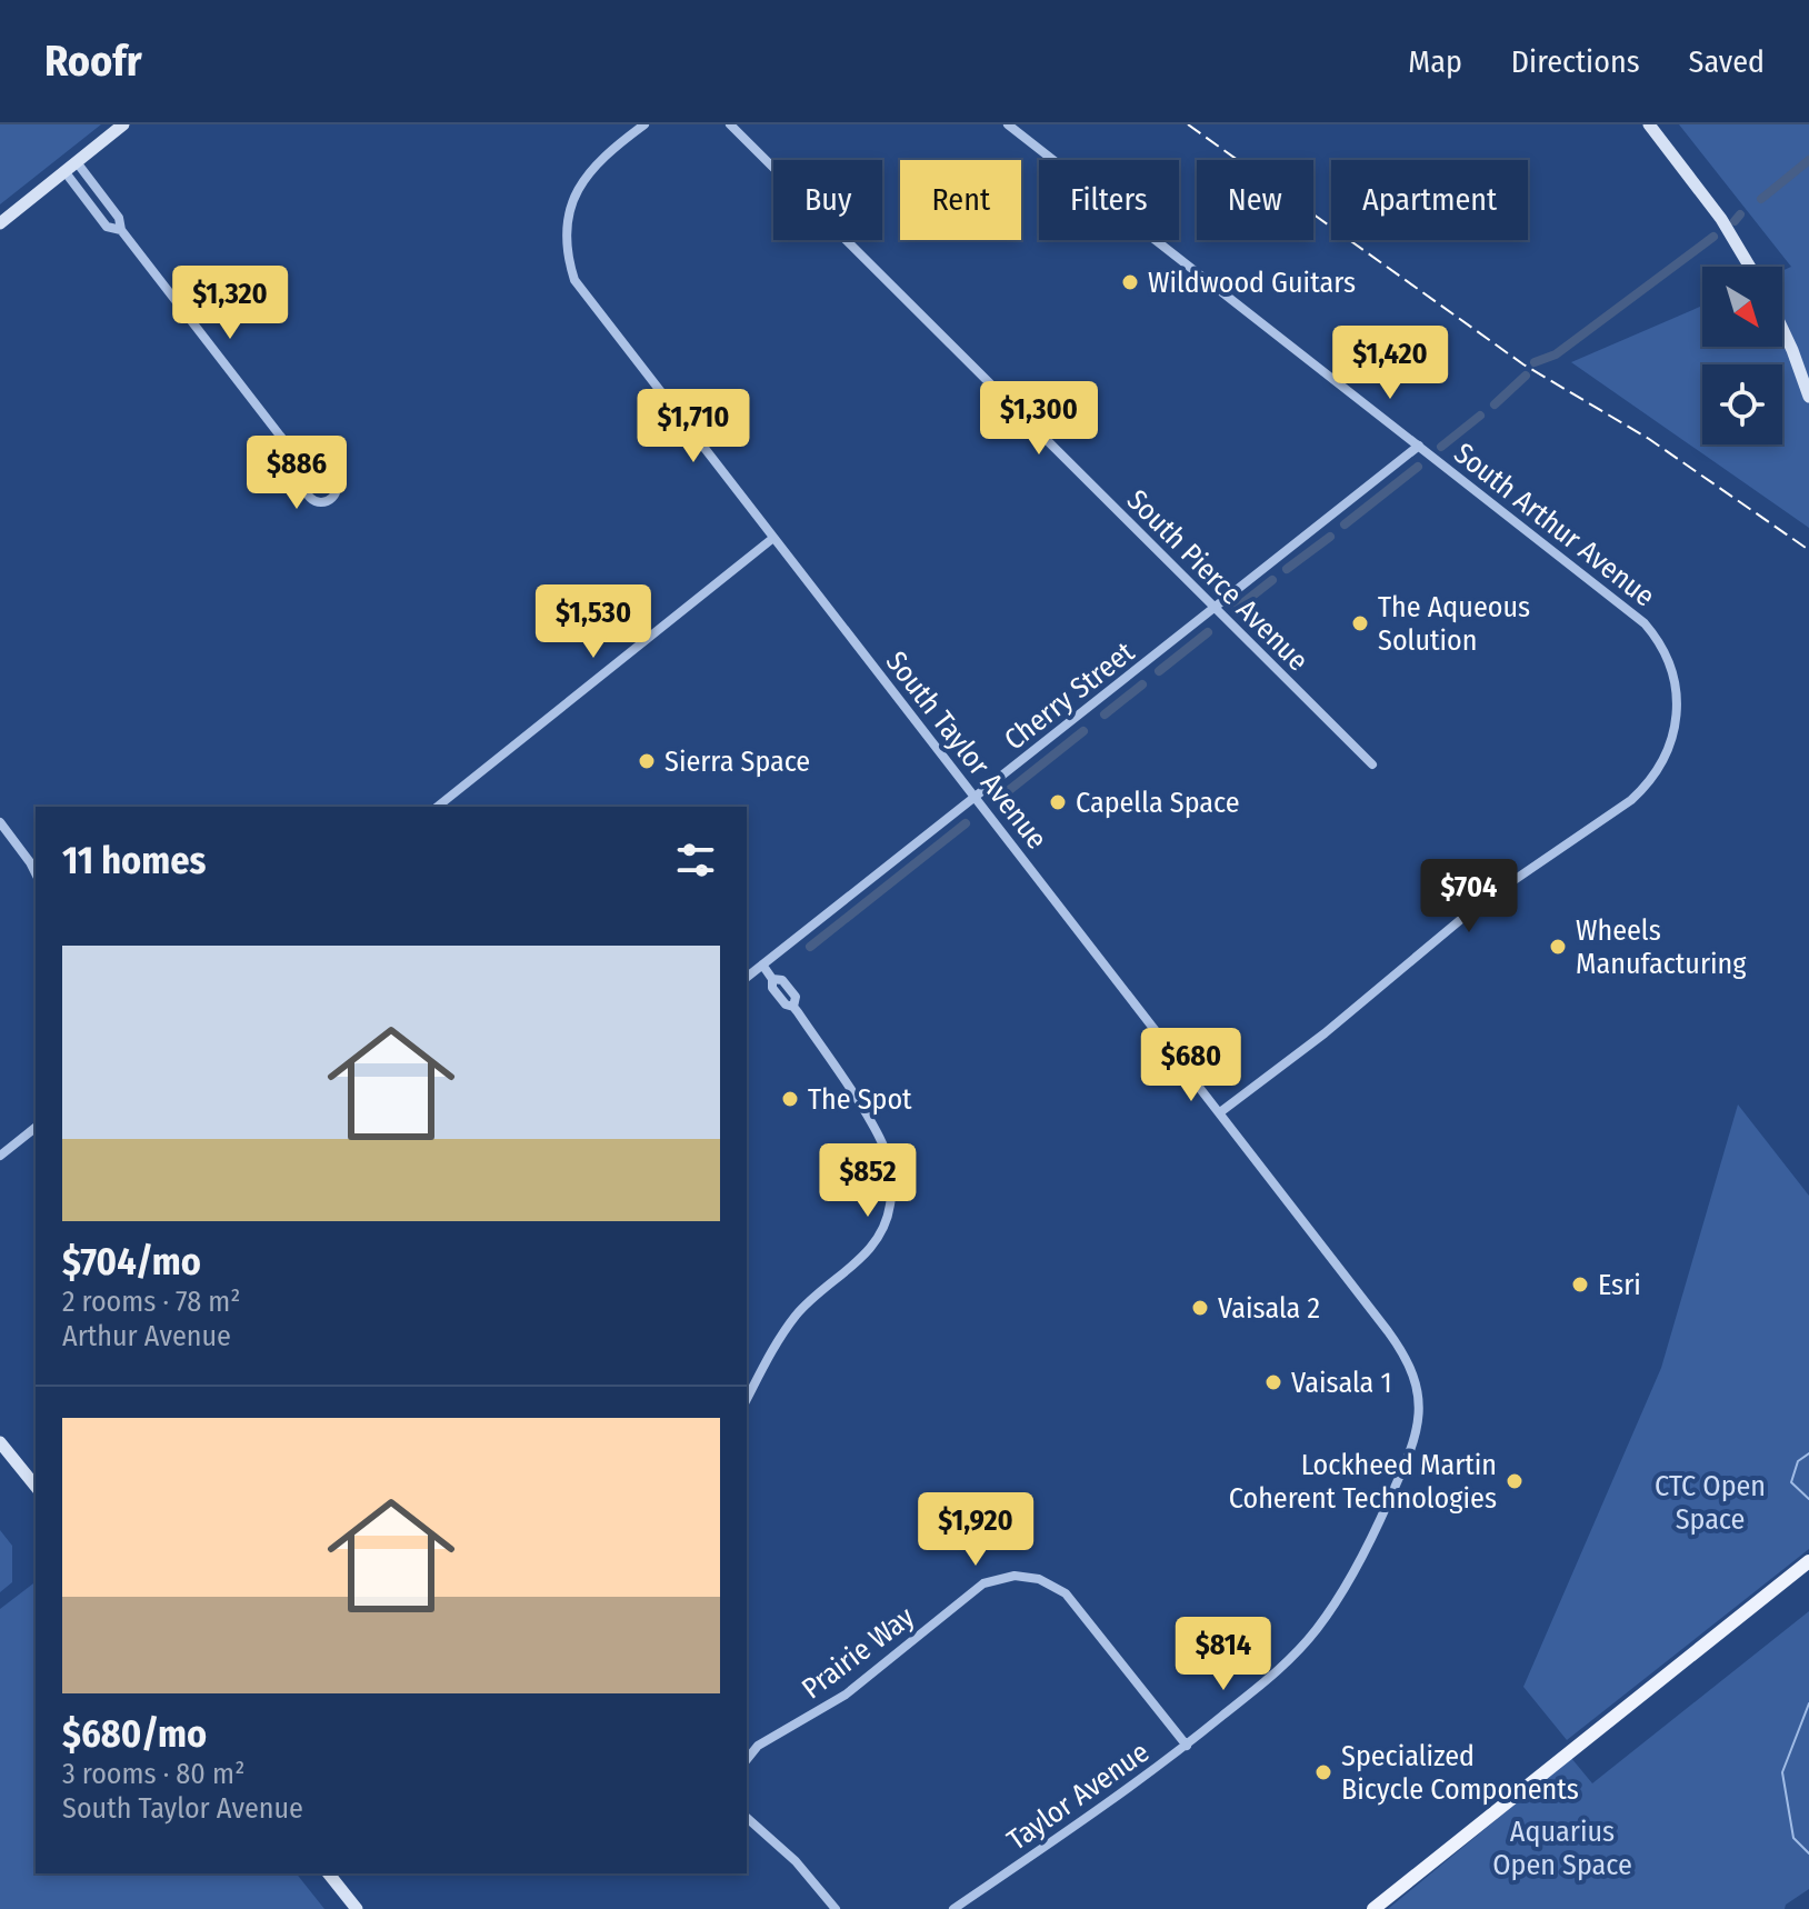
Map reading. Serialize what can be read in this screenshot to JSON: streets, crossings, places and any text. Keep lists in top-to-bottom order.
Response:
{
  "streets": {
    "street": [
      "South Arthur Avenue",
      "South Pierce Avenue",
      "Cherry Street",
      "South Taylor Avenue",
      "Prairie Way",
      "Taylor Avenue"
    ]
  },
  "crossings": [
    ["South Arthur Avenue", "Cherry Street"],
    ["South Arthur Avenue", "South Taylor Avenue"],
    ["South Pierce Avenue", "Cherry Street"],
    ["Cherry Street", "South Taylor Avenue"],
    ["South Taylor Avenue", "Taylor Avenue"],
    ["Prairie Way", "Taylor Avenue"]
  ],
  "parks": ["CTC Open Space", "Aquarius Open Space"],
  "places": [
    "Wildwood Guitars",
    "The Aqueous Solution",
    "Sierra Space",
    "Capella Space",
    "Wheels Manufacturing",
    "The Spot",
    "Esri",
    "Vaisala 2",
    "Vaisala 1",
    "Lockheed Martin Coherent Technologies",
    "Specialized Bicycle Components"
  ],
  "north": "bottom right",
  "page": {
    "header": "Roofr",
    "nav": ["Map", "Directions", "Saved"],
    "chip": [
      "Buy",
      "Rent",
      "Filters",
      "New",
      "Apartment"
    ],
    "price": [
      "$1,320",
      "$1,420",
      "$1,300",
      "$1,710",
      "$886",
      "$1,530",
      "$704",
      "$680",
      "$852",
      "$1,920",
      "$814"
    ],
    "heading": "11 homes",
    "list": [
      {
        "name": "$704/mo",
        "note": "2 rooms · 78 m² · Arthur Avenue"
      },
      {
        "name": "$680/mo",
        "note": "3 rooms · 80 m² · South Taylor Avenue"
      }
    ]
  }
}
